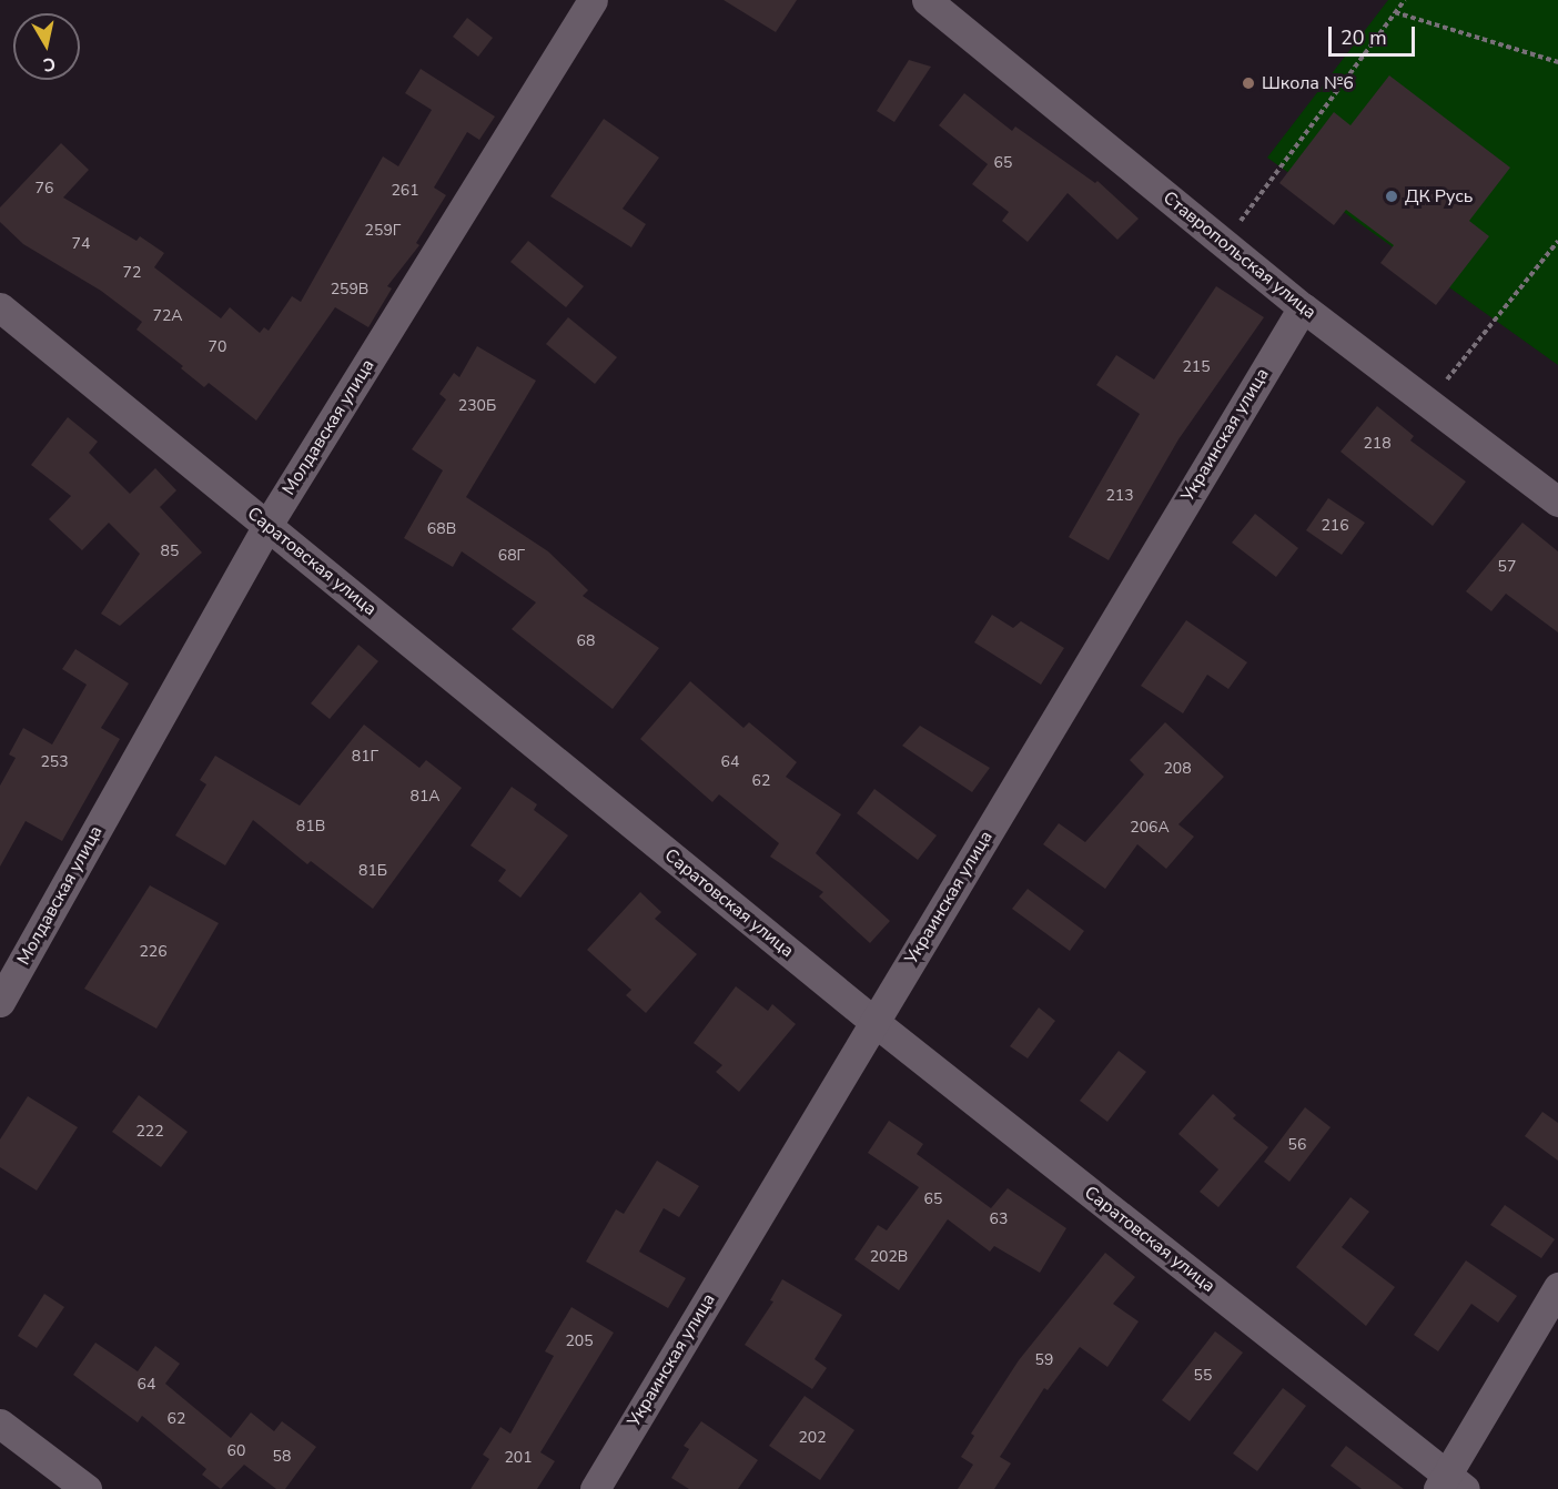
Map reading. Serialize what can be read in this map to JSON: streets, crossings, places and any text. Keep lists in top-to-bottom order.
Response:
{
  "streets": {
    "street": [
      "Ставропольская улица",
      "Молдавская улица",
      "Украинская улица",
      "Саратовская улица"
    ]
  },
  "crossings": [
    ["Ставропольская улица", "Украинская улица"],
    ["Молдавская улица", "Саратовская улица"],
    ["Украинская улица", "Саратовская улица"]
  ],
  "places": ["Школа №6", "ДК Русь"],
  "house_numbers": [
    "65",
    "76",
    "261",
    "259Г",
    "74",
    "72",
    "259В",
    "72А",
    "70",
    "215",
    "230Б",
    "218",
    "213",
    "216",
    "68В",
    "85",
    "68Г",
    "57",
    "68",
    "81Г",
    "253",
    "64",
    "208",
    "62",
    "81А",
    "81В",
    "206А",
    "81Б",
    "226",
    "222",
    "56",
    "65",
    "63",
    "202В",
    "205",
    "59",
    "55",
    "64",
    "62",
    "202",
    "60",
    "58",
    "201"
  ],
  "scale_bar": "20 m",
  "north": "bottom"
}
